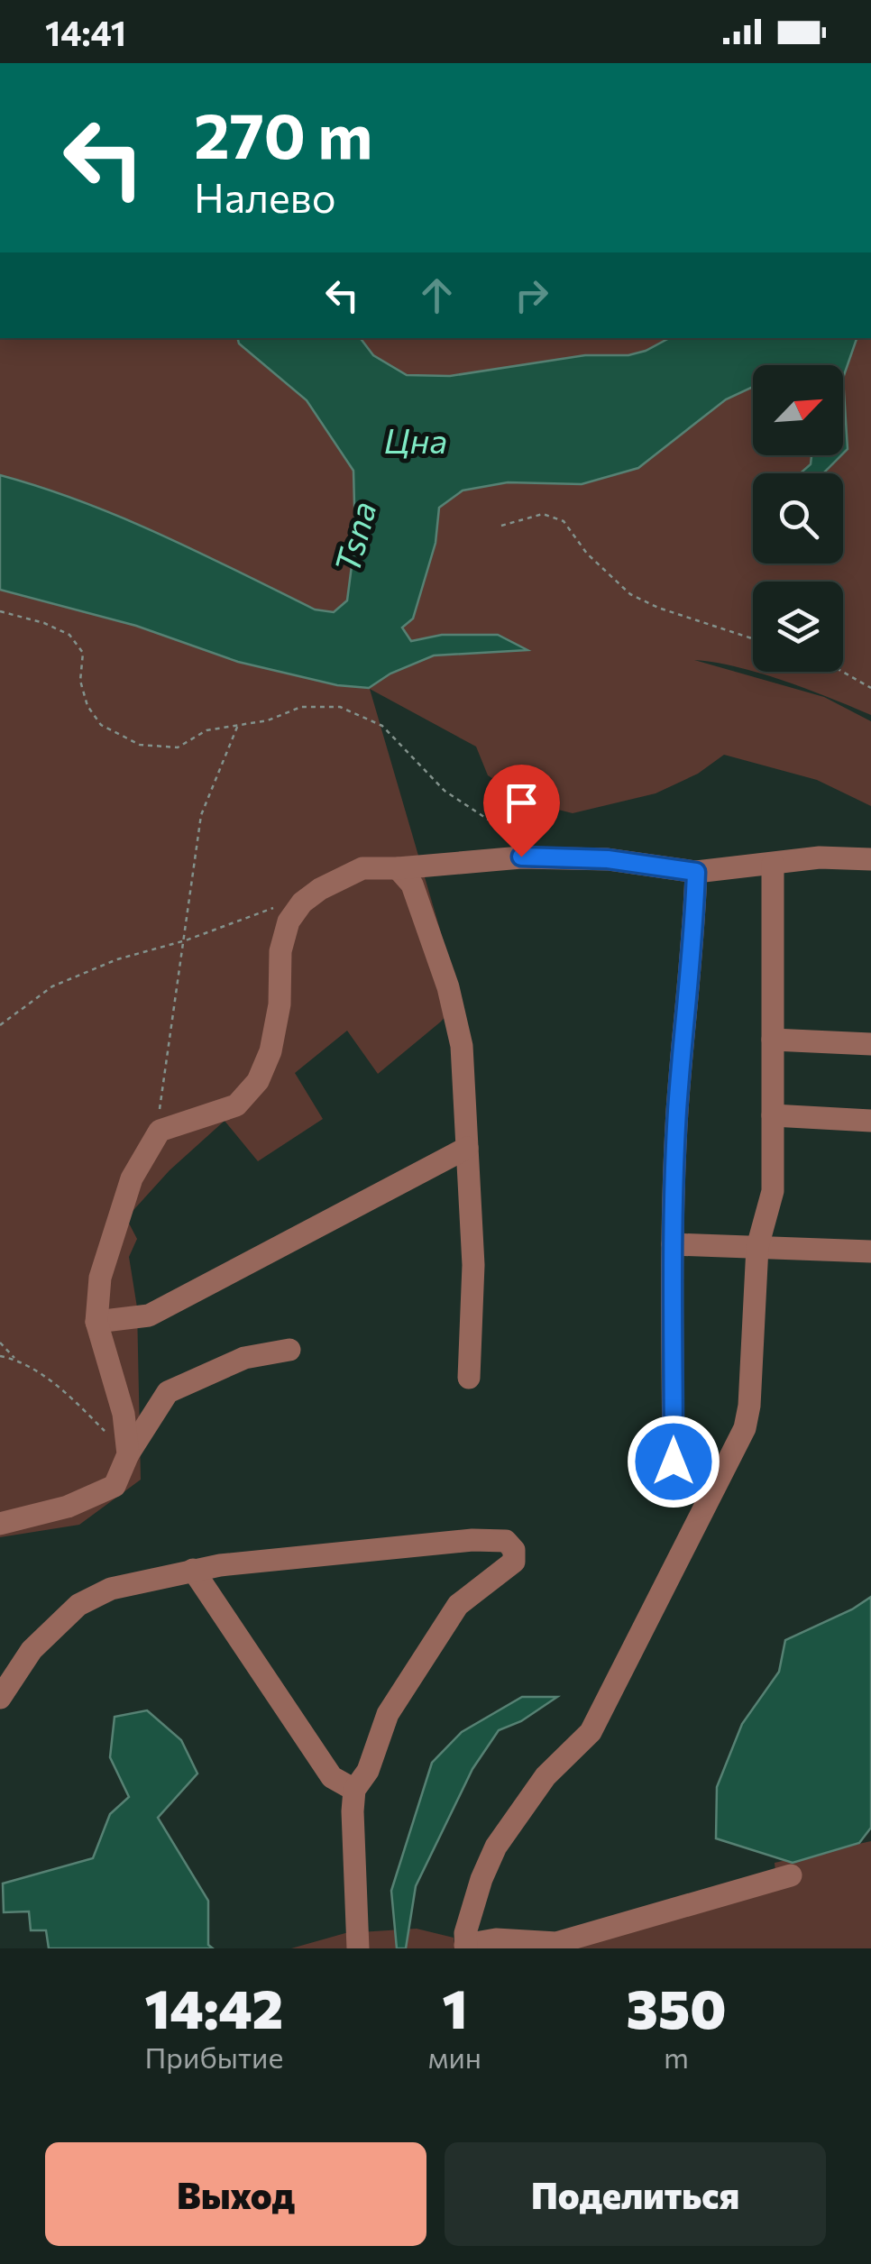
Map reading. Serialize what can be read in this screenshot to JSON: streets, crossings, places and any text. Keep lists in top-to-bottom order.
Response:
{
  "water": ["Цна", "Tsna"],
  "north": "top right",
  "page": {
    "status": "14:41",
    "turn": ["270 m", "Налево"],
    "eta": [
      "14:42",
      "Прибытие",
      "1",
      "мин",
      "350",
      "m"
    ],
    "buttons": ["Выход", "Поделиться"]
  }
}
